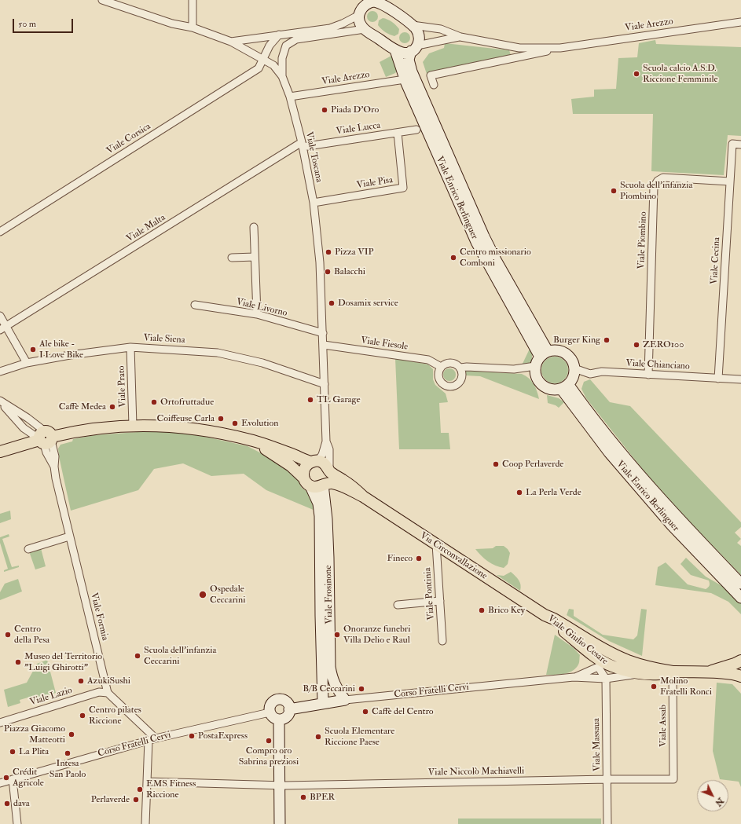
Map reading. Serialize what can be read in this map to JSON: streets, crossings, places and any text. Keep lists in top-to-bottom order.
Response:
{
  "streets": {
    "main road": [
      "Viale Enrico Berlinguer",
      "Via Circonvallazione",
      "Viale Frosinone",
      "Viale Giulio Cesare",
      "Corso Fratelli Cervi"
    ],
    "street": [
      "Viale Arezzo",
      "Viale Lucca",
      "Viale Corsica",
      "Viale Toscana",
      "Viale Pisa",
      "Viale Malta",
      "Viale Piombino",
      "Viale Cecina",
      "Viale Livorno",
      "Viale Siena",
      "Viale Fiesole",
      "Viale Chianciano",
      "Viale Prato",
      "Viale Pontinia",
      "Viale Formia",
      "Viale Lazio",
      "Viale Assab",
      "Viale Massaua",
      "Viale Niccolò Machiavelli"
    ]
  },
  "crossings": [
    ["Viale Arezzo", "Viale Toscana"],
    ["Viale Arezzo", "Viale Enrico Berlinguer"],
    ["Viale Lucca", "Viale Toscana"],
    ["Viale Lucca", "Viale Pisa"],
    ["Viale Lucca", "Viale Malta"],
    ["Viale Corsica", "Viale Toscana"],
    ["Viale Toscana", "Viale Pisa"],
    ["Viale Toscana", "Viale Malta"],
    ["Viale Toscana", "Viale Livorno"],
    ["Viale Toscana", "Viale Siena"],
    ["Viale Toscana", "Viale Fiesole"],
    ["Viale Toscana", "Via Circonvallazione"],
    ["Viale Toscana", "Viale Frosinone"],
    ["Viale Enrico Berlinguer", "Viale Chianciano"],
    ["Viale Piombino", "Viale Cecina"],
    ["Viale Piombino", "Viale Chianciano"],
    ["Viale Cecina", "Viale Chianciano"],
    ["Viale Siena", "Viale Prato"],
    ["Viale Prato", "Via Circonvallazione"],
    ["Via Circonvallazione", "Viale Pontinia"],
    ["Via Circonvallazione", "Viale Frosinone"],
    ["Via Circonvallazione", "Viale Formia"],
    ["Via Circonvallazione", "Viale Giulio Cesare"],
    ["Viale Frosinone", "Corso Fratelli Cervi"],
    ["Viale Formia", "Viale Lazio"],
    ["Viale Giulio Cesare", "Corso Fratelli Cervi"],
    ["Viale Giulio Cesare", "Viale Assab"],
    ["Corso Fratelli Cervi", "Viale Massaua"],
    ["Viale Assab", "Viale Niccolò Machiavelli"],
    ["Viale Massaua", "Viale Niccolò Machiavelli"]
  ],
  "places": [
    "Scuola calcio A.S.D. Riccione Femminile",
    "Piada D'Oro",
    "Scuola dell'infanzia Piombino",
    "Pizza VIP",
    "Centro missionario Comboni",
    "Balacchi",
    "Dosamix service",
    "Burger King",
    "ZERO100",
    "Ale bike - I Love Bike",
    "TL Garage",
    "Ortofruttadue",
    "Caffè Medea",
    "Coiffeuse Carla",
    "Evolution",
    "Coop Perlaverde",
    "La Perla Verde",
    "Fineco",
    "Ospedale Ceccarini",
    "Brico Key",
    "Centro della Pesa",
    "Onoranze funebri Villa Delio e Raul",
    "Scuola dell'infanzia Ceccarini",
    "Museo del Territorio \"Luigi Ghirotti\"",
    "AzukiSushi",
    "Molino Fratelli Ronci",
    "B/B Ceccarini",
    "Caffè del Centro",
    "Centro pilates Riccione",
    "Piazza Giacomo Matteotti",
    "PostaExpress",
    "Scuola Elementare Riccione Paese",
    "Compro oro Sabrina preziosi",
    "La Plita",
    "Intesa San Paolo",
    "Crédit Agricole",
    "EMS Fitness Riccione",
    "BPER",
    "Perlaverde",
    "dava"
  ],
  "scale_bar": "50 m",
  "north": "bottom right"
}
